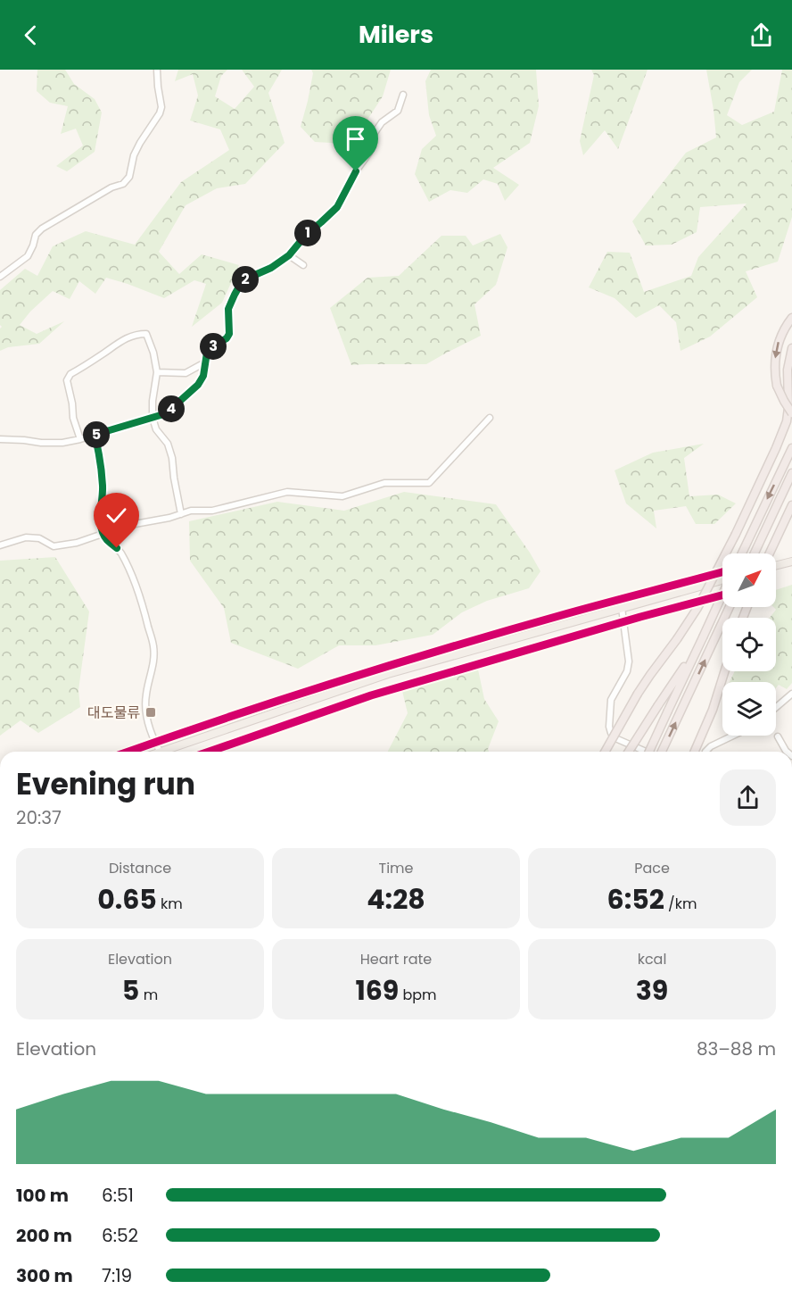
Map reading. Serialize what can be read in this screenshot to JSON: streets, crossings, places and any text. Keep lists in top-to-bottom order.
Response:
{
  "places": {
    "transit": ["대도물류"]
  },
  "north": "top right",
  "page": {
    "header": "Milers",
    "pins": [
      "1",
      "2",
      "3",
      "4",
      "5"
    ],
    "heading": ["Evening run", "20:37"],
    "stats": [
      ["Distance", "0.65 km"],
      ["Time", "4:28"],
      ["Pace", "6:52 /km"],
      ["Elevation", "5 m"],
      ["Heart rate", "169 bpm"],
      ["kcal", "39"]
    ],
    "chart": ["Elevation", "83–88 m"],
    "list": [
      {
        "name": "100 m",
        "note": "6:51"
      },
      {
        "name": "200 m",
        "note": "6:52"
      },
      {
        "name": "300 m",
        "note": "7:19"
      }
    ]
  }
}
